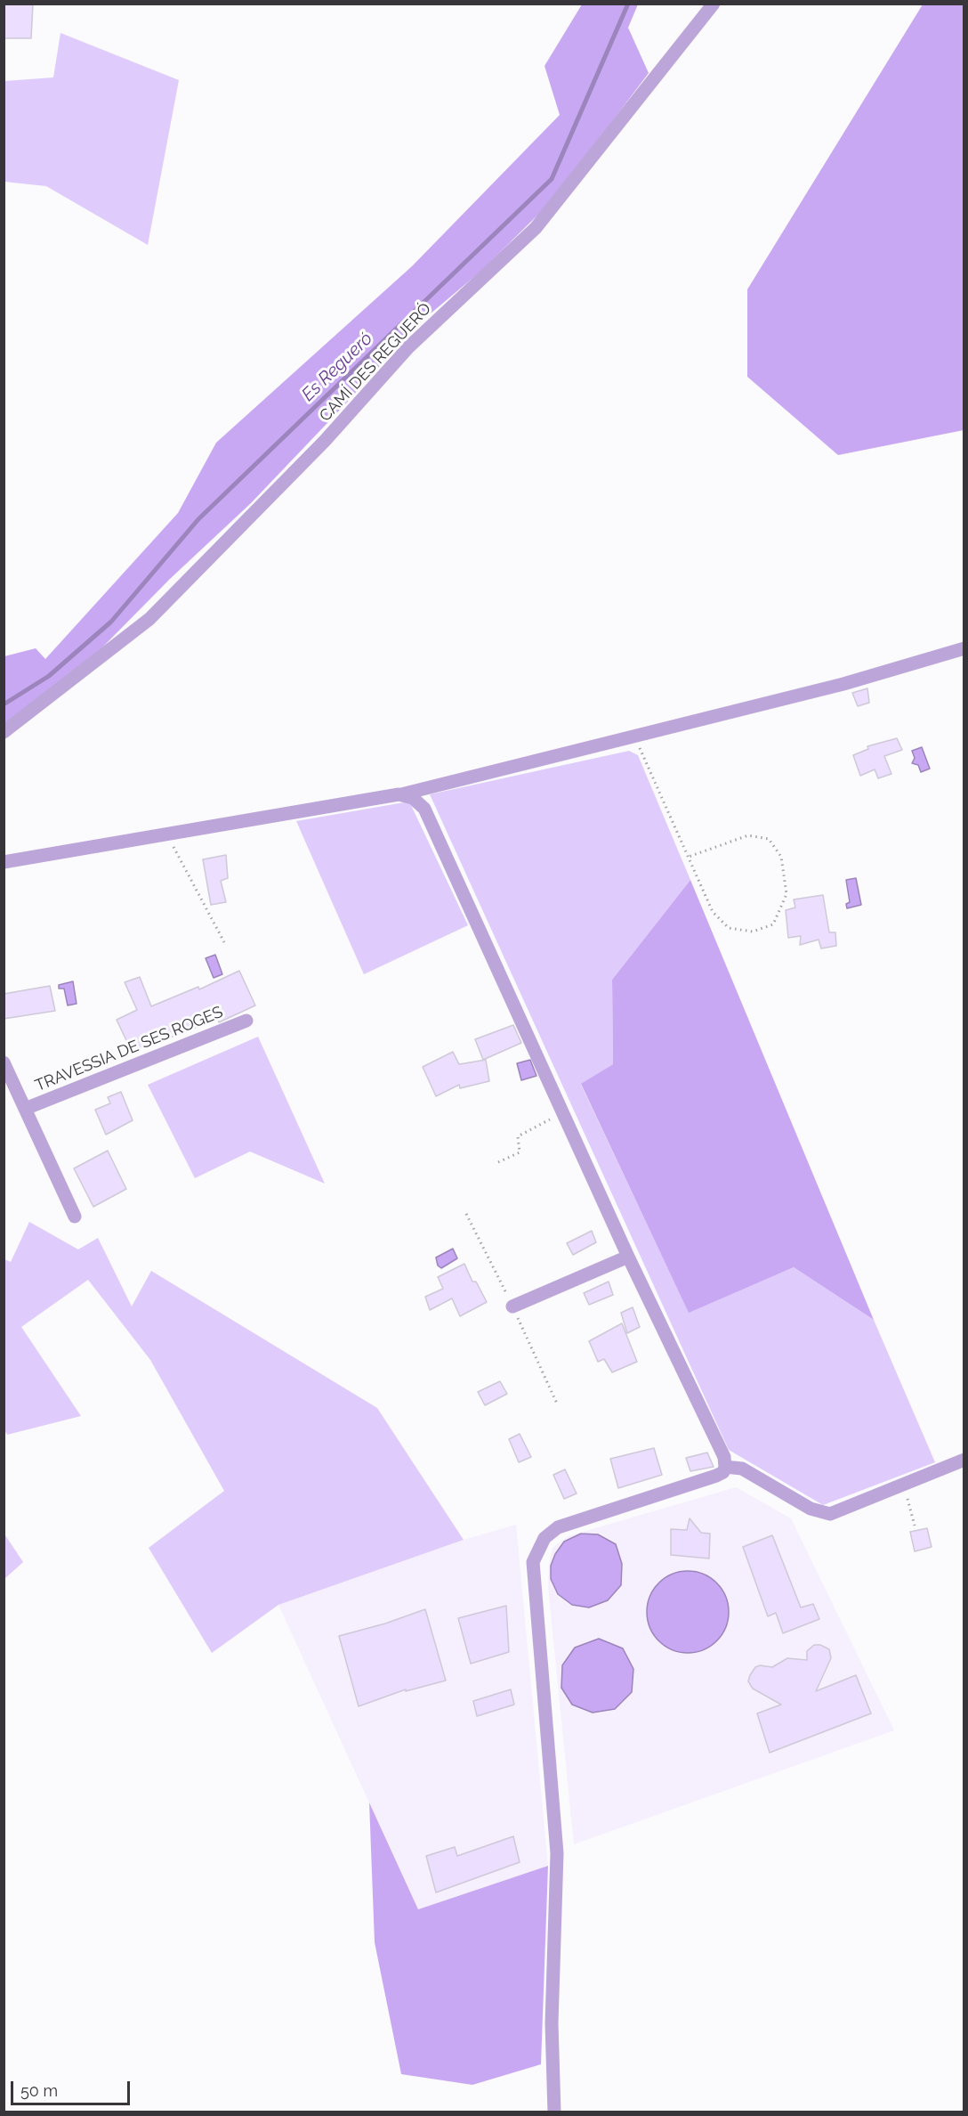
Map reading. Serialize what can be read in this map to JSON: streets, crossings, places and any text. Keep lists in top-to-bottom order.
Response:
{
  "streets": {
    "street": ["CAMÍ DES REGUERÓ", "TRAVESSIA DE SES ROGES"]
  },
  "water": ["Es Regueró"],
  "scale_bar": "50 m"
}
